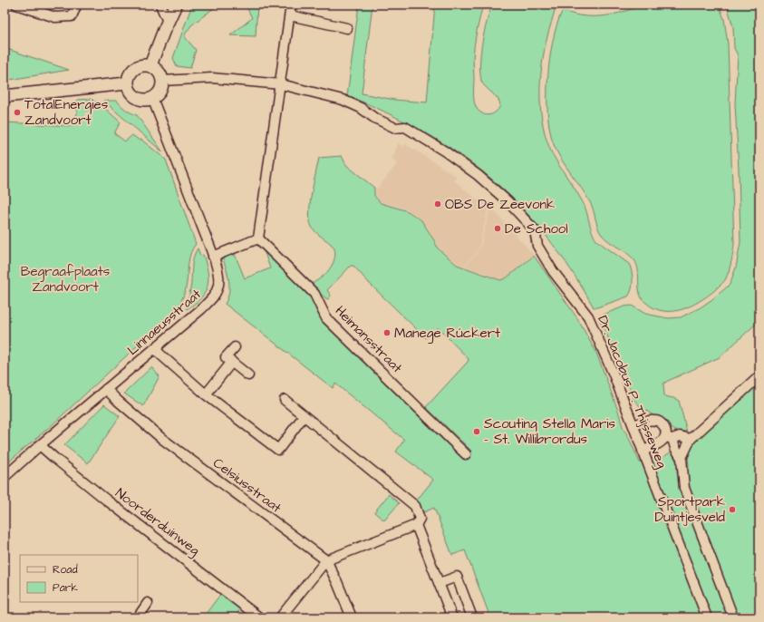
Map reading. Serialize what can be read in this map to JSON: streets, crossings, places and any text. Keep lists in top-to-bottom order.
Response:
{
  "streets": {
    "street": [
      "Linnaeusstraat",
      "Heimansstraat",
      "Dr. Jacobus P. Thijsseweg",
      "Celsiusstraat",
      "Noorderduinweg"
    ]
  },
  "crossings": [
    ["Linnaeusstraat", "Dr. Jacobus P. Thijsseweg"],
    ["Linnaeusstraat", "Celsiusstraat"],
    ["Linnaeusstraat", "Noorderduinweg"]
  ],
  "parks": ["Begraafplaats Zandvoort"],
  "places": [
    "TotalEnergies Zandvoort",
    "OBS De Zeevonk",
    "De School",
    "Manege Rúckert",
    "Scouting Stella Maris - St. Willibrordus",
    "Sportpark Duintjesveld"
  ],
  "legend": ["Road", "Park"]
}
